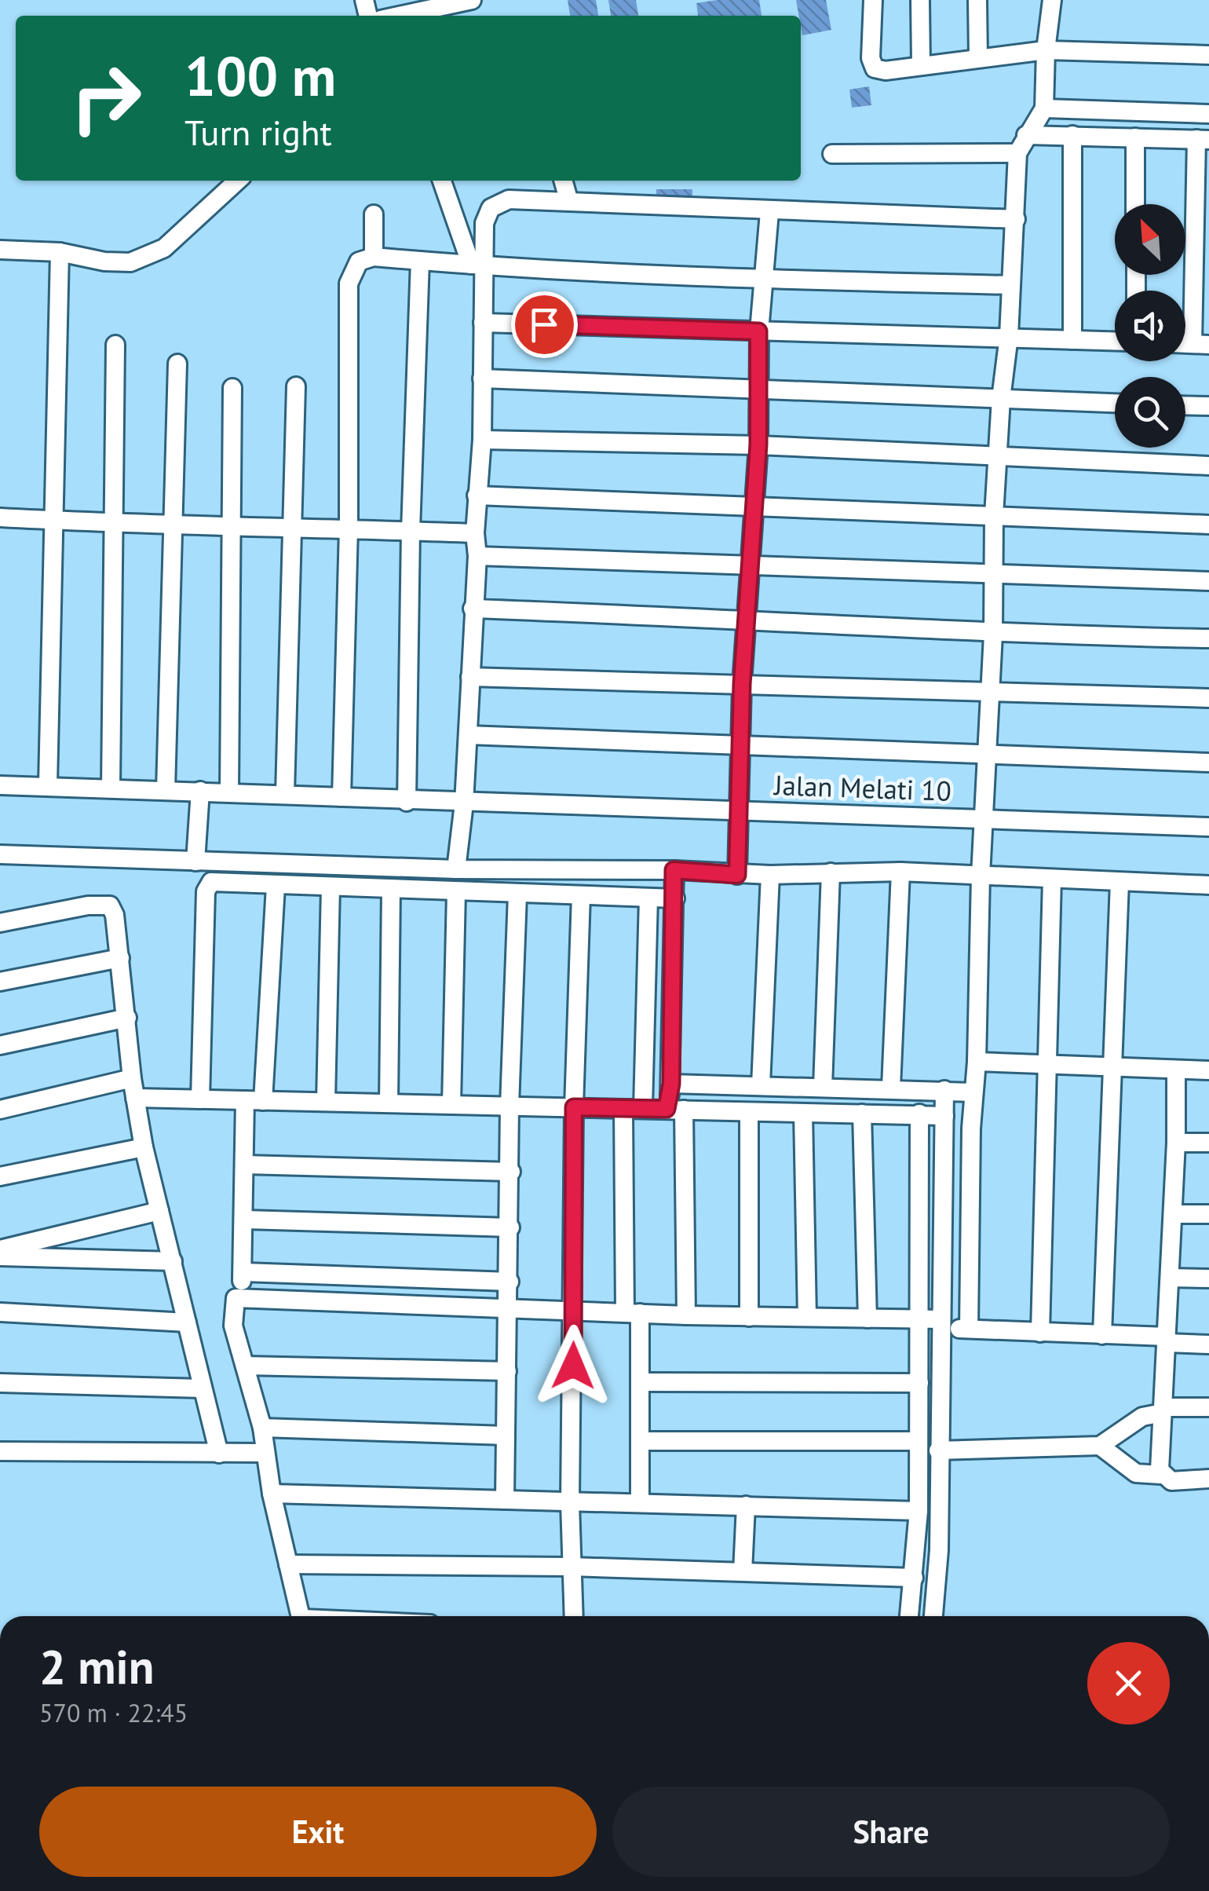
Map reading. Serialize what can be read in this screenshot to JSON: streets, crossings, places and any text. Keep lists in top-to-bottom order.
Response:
{
  "streets": {
    "street": ["Jalan Melati 10"]
  },
  "north": "top left",
  "page": {
    "turn": ["100 m", "Turn right"],
    "heading": ["2 min", "570 m · 22:45"],
    "buttons": ["Exit", "Share"]
  }
}
